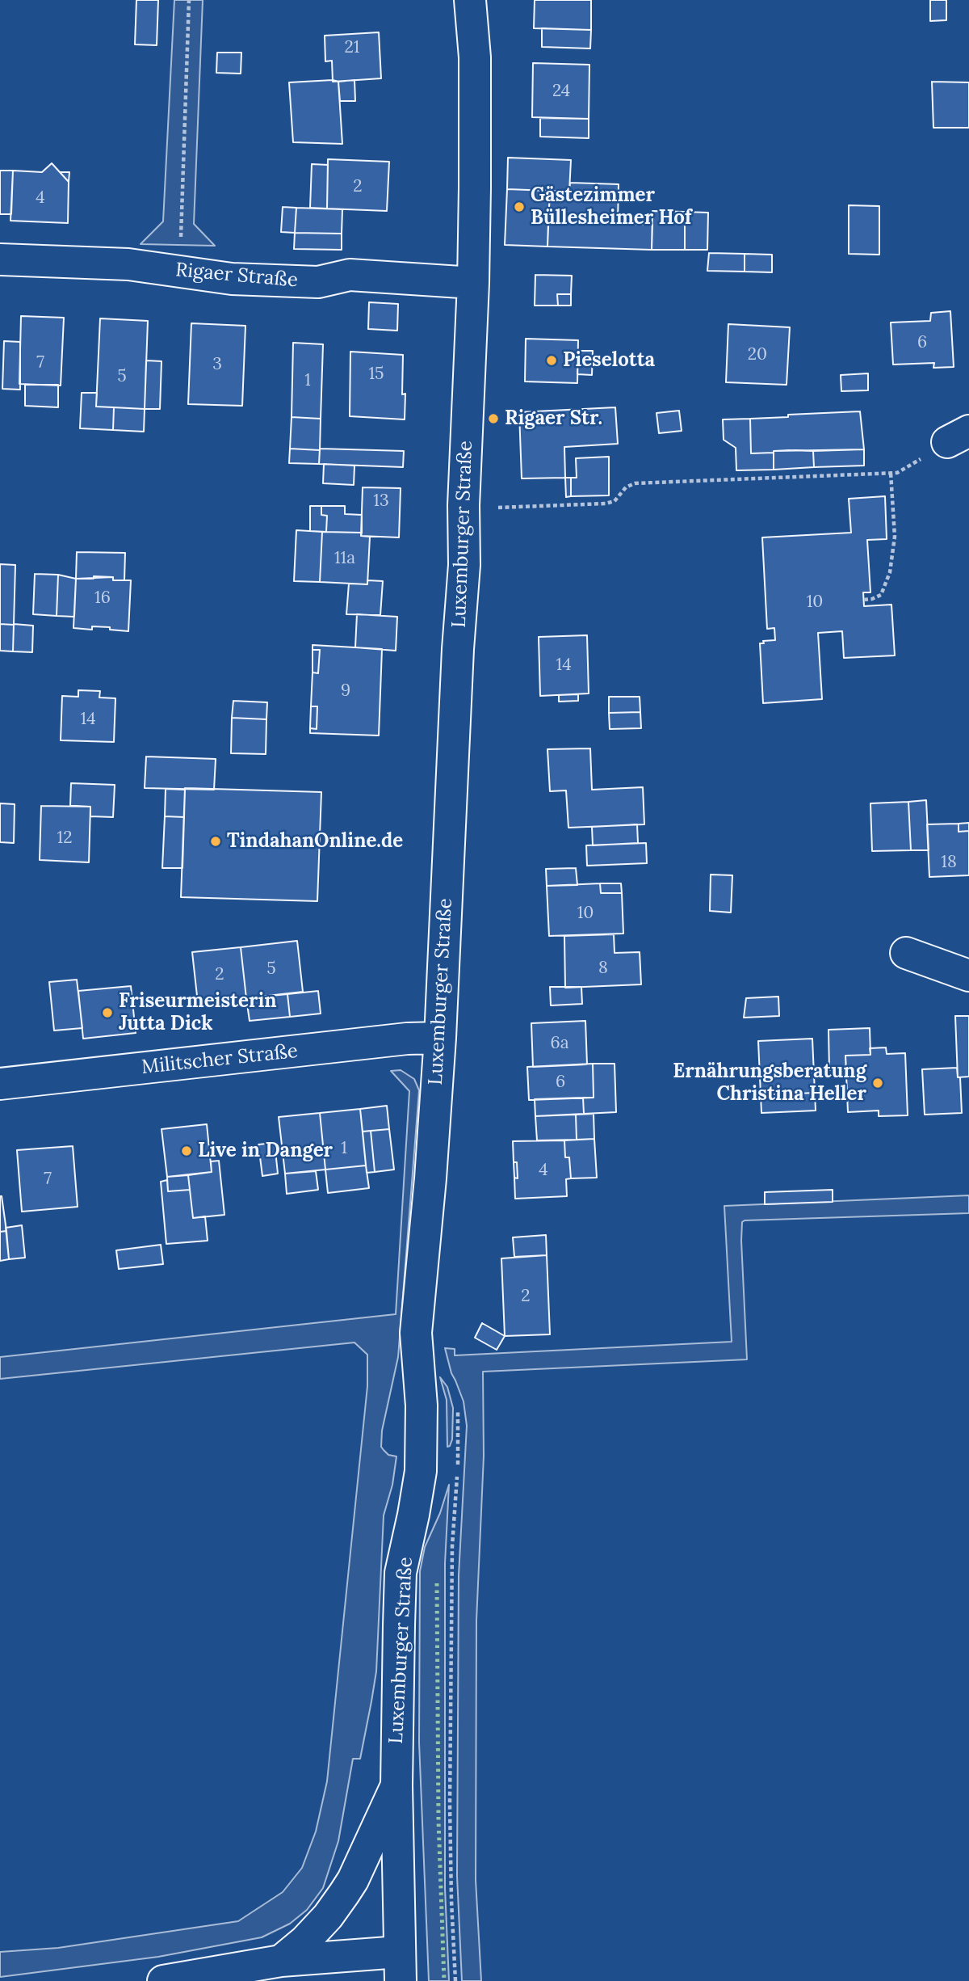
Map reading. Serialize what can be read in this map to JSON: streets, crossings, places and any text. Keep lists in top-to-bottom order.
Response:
{
  "streets": {
    "street": ["Rigaer Straße", "Luxemburger Straße", "Militscher Straße"]
  },
  "crossings": [
    ["Rigaer Straße", "Luxemburger Straße"],
    ["Luxemburger Straße", "Militscher Straße"]
  ],
  "places": [
    "Gästezimmer Büllesheimer Hof",
    "Pieselotta",
    "Rigaer Str.",
    "TindahanOnline.de",
    "Friseurmeisterin Jutta Dick",
    "Ernährungsberatung Christina Heller",
    "Live in Danger"
  ],
  "house_numbers": [
    "21",
    "24",
    "2",
    "4",
    "6",
    "20",
    "7",
    "3",
    "15",
    "5",
    "1",
    "13",
    "11a",
    "16",
    "10",
    "14",
    "9",
    "14",
    "12",
    "18",
    "10",
    "8",
    "5",
    "2",
    "6a",
    "6",
    "1",
    "4",
    "7",
    "2"
  ]
}
